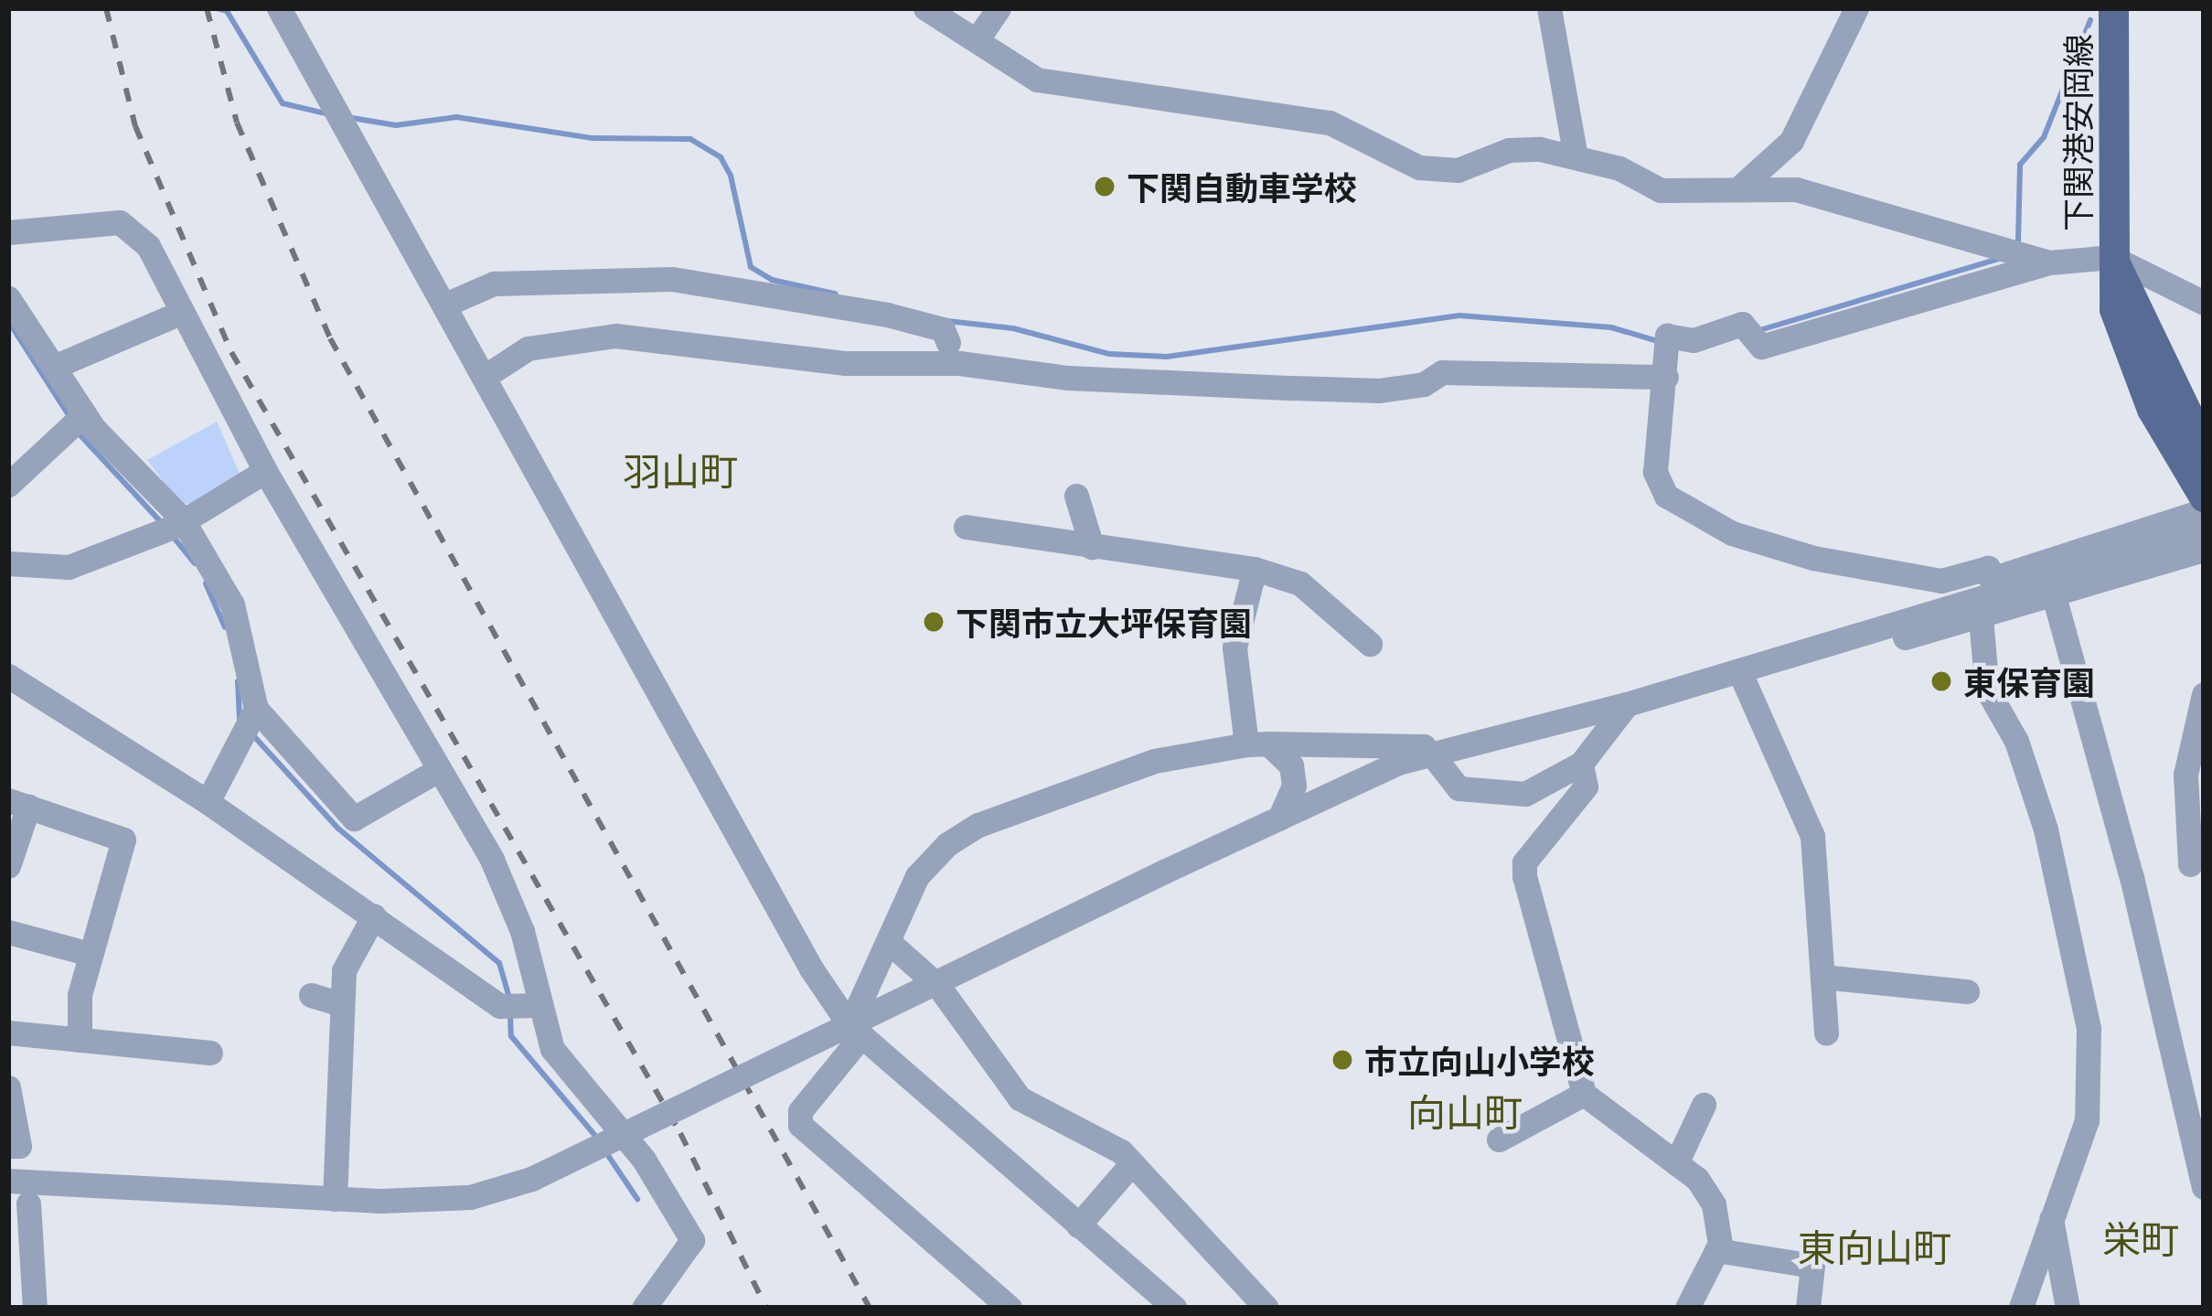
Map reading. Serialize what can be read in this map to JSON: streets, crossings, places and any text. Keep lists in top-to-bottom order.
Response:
{
  "streets": {
    "main road": ["下関港安岡線"]
  },
  "districts": [
    "羽山町",
    "向山町",
    "栄町",
    "東向山町"
  ],
  "places": [
    "下関自動車学校",
    "下関市立大坪保育園",
    "東保育園",
    "市立向山小学校"
  ]
}
